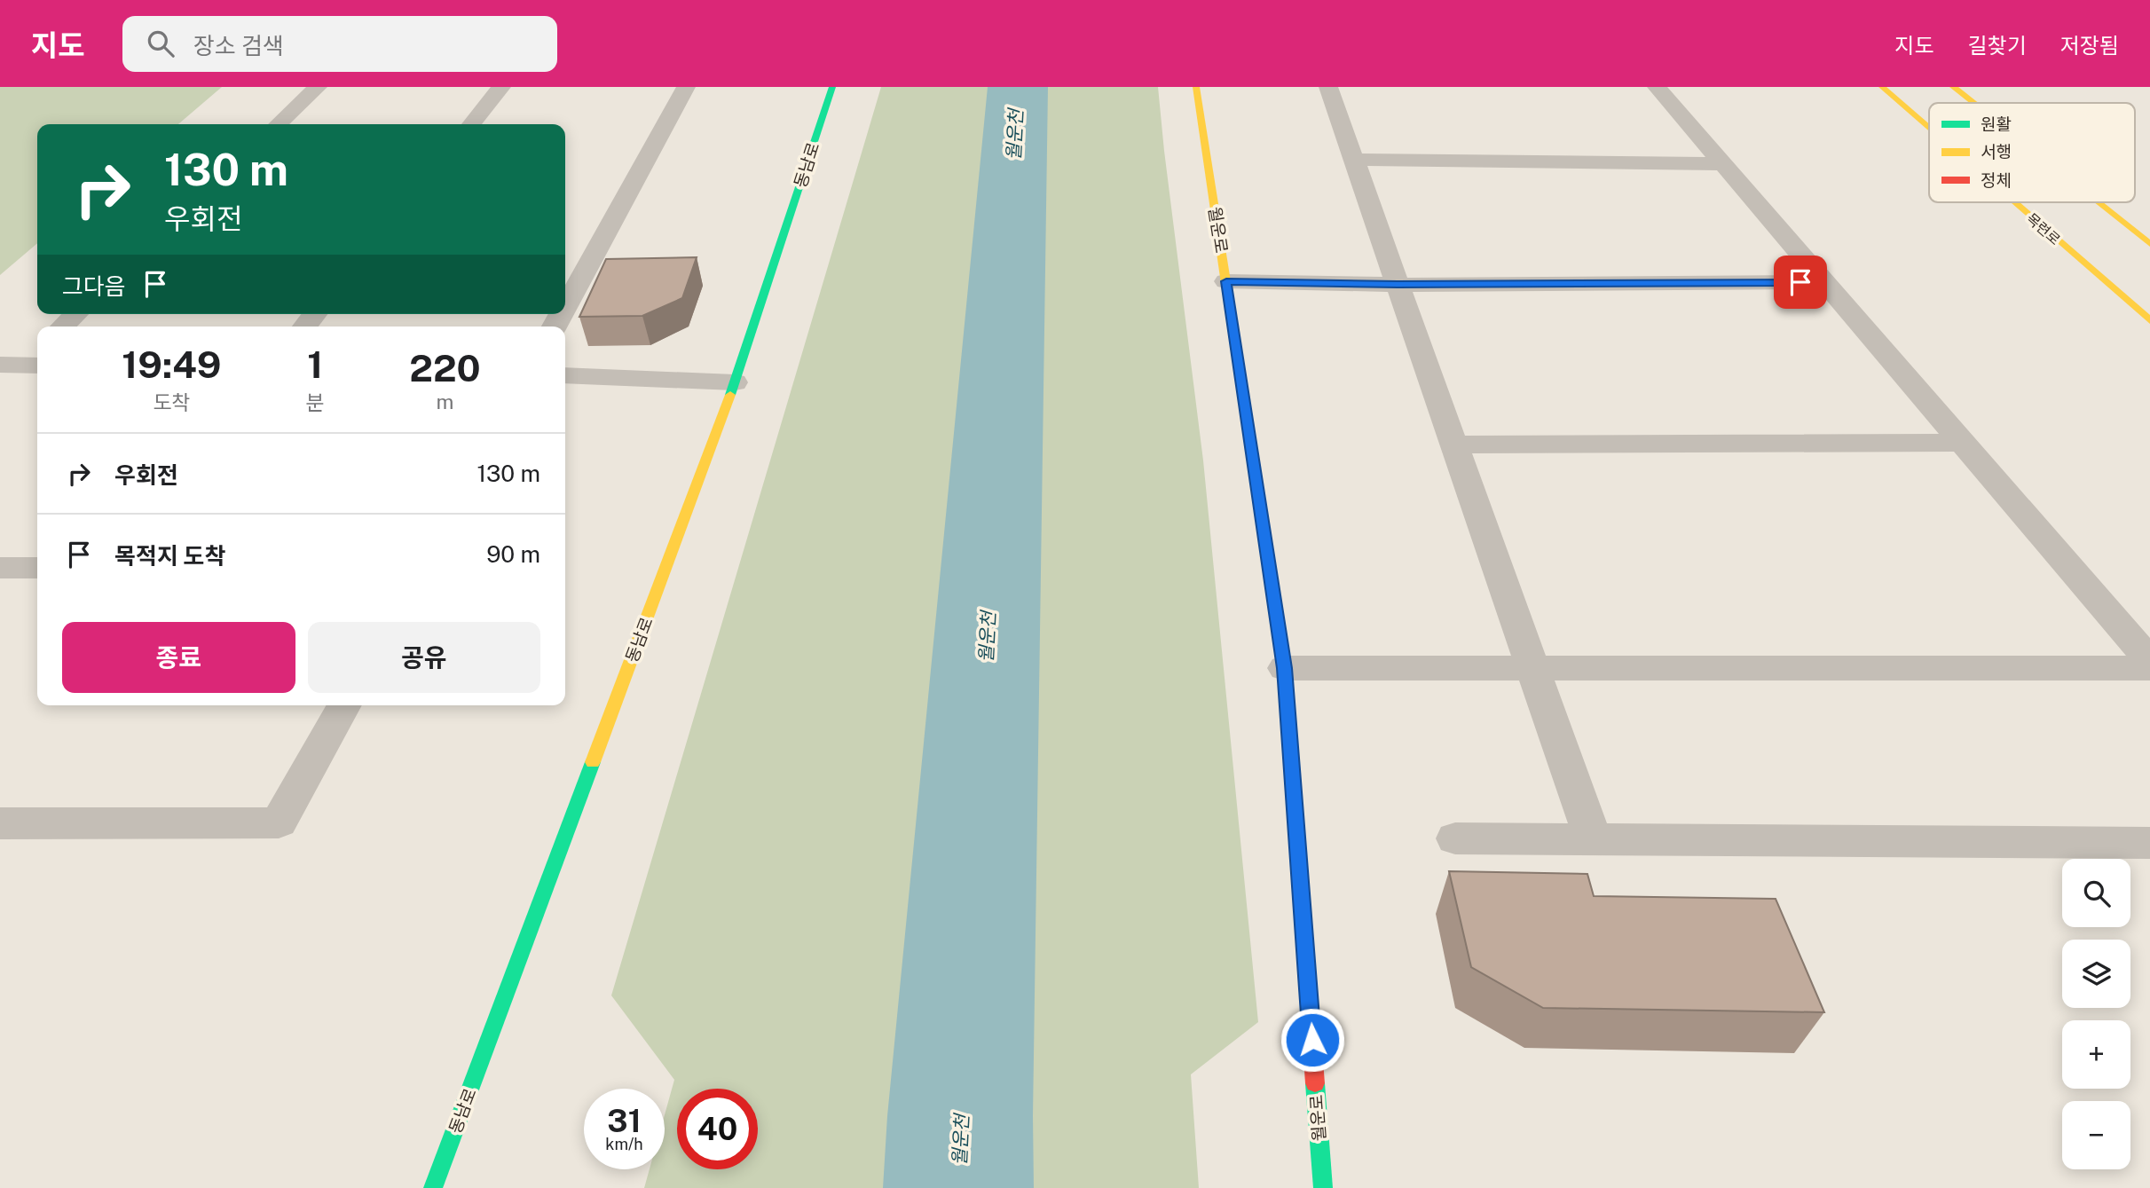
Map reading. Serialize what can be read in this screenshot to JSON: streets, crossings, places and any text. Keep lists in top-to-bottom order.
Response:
{
  "streets": {
    "street": ["동남로", "목련로", "월운로"]
  },
  "water": ["월운천"],
  "legend": ["원활", "서행", "정체"],
  "page": {
    "header": "지도",
    "search": "장소 검색",
    "nav": ["지도", "길찾기", "저장됨"],
    "turn": ["130 m", "우회전"],
    "then": "그다음",
    "eta": [
      "19:49",
      "도착",
      "1",
      "분",
      "220",
      "m"
    ],
    "list": [
      {
        "name": "우회전",
        "value": "130 m"
      },
      {
        "name": "목적지 도착",
        "value": "90 m"
      }
    ],
    "buttons": ["종료", "공유"],
    "map_buttons": ["+", "−"],
    "speed": "31 km/h",
    "limit": "40"
  }
}
